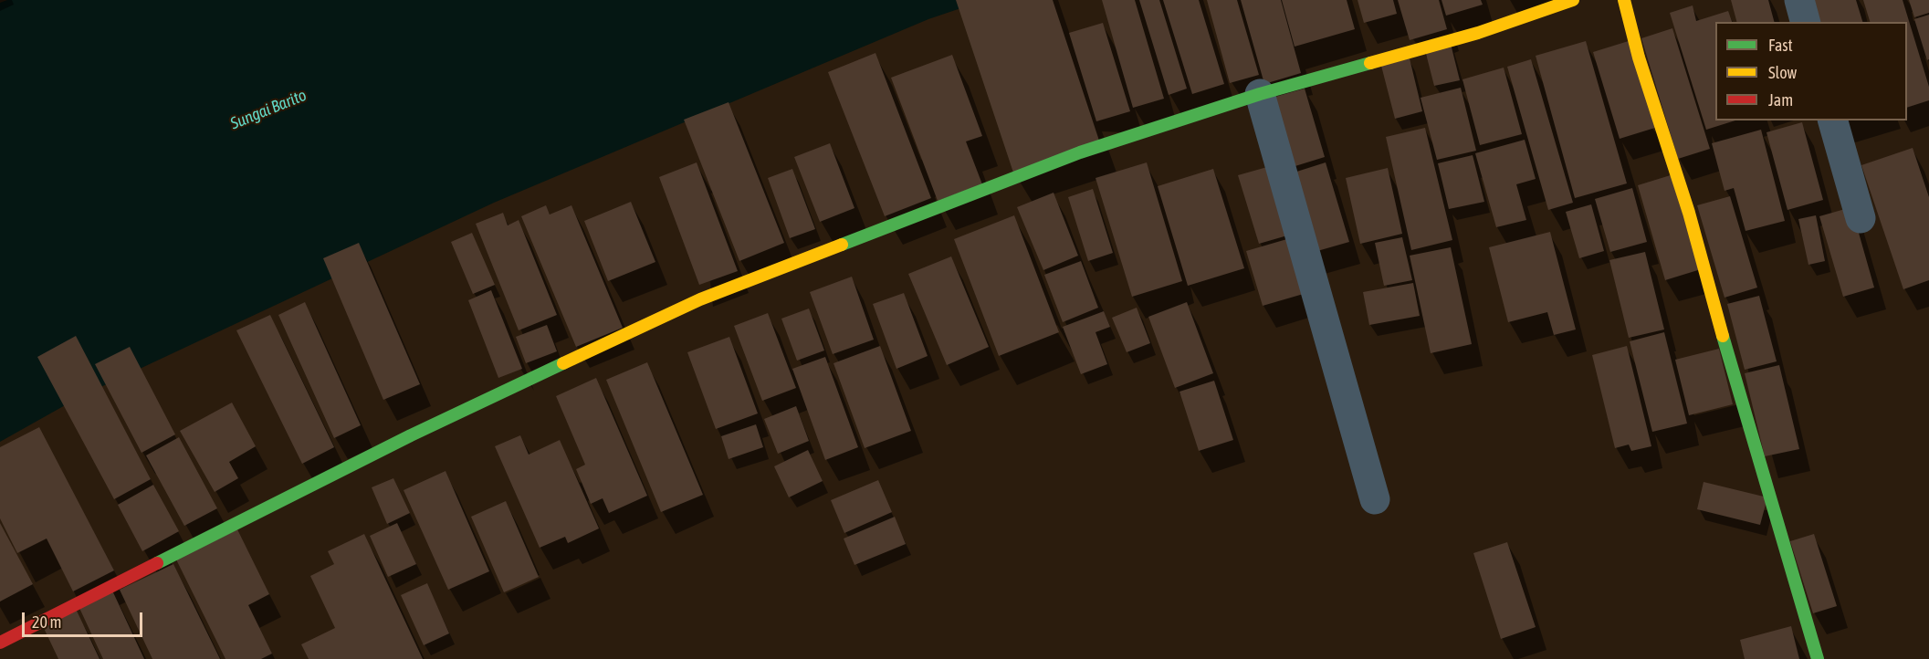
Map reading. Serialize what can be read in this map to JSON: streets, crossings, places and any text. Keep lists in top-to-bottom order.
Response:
{
  "water": ["Sungai Barito"],
  "legend": ["Fast", "Slow", "Jam"],
  "scale_bar": "20 m"
}
